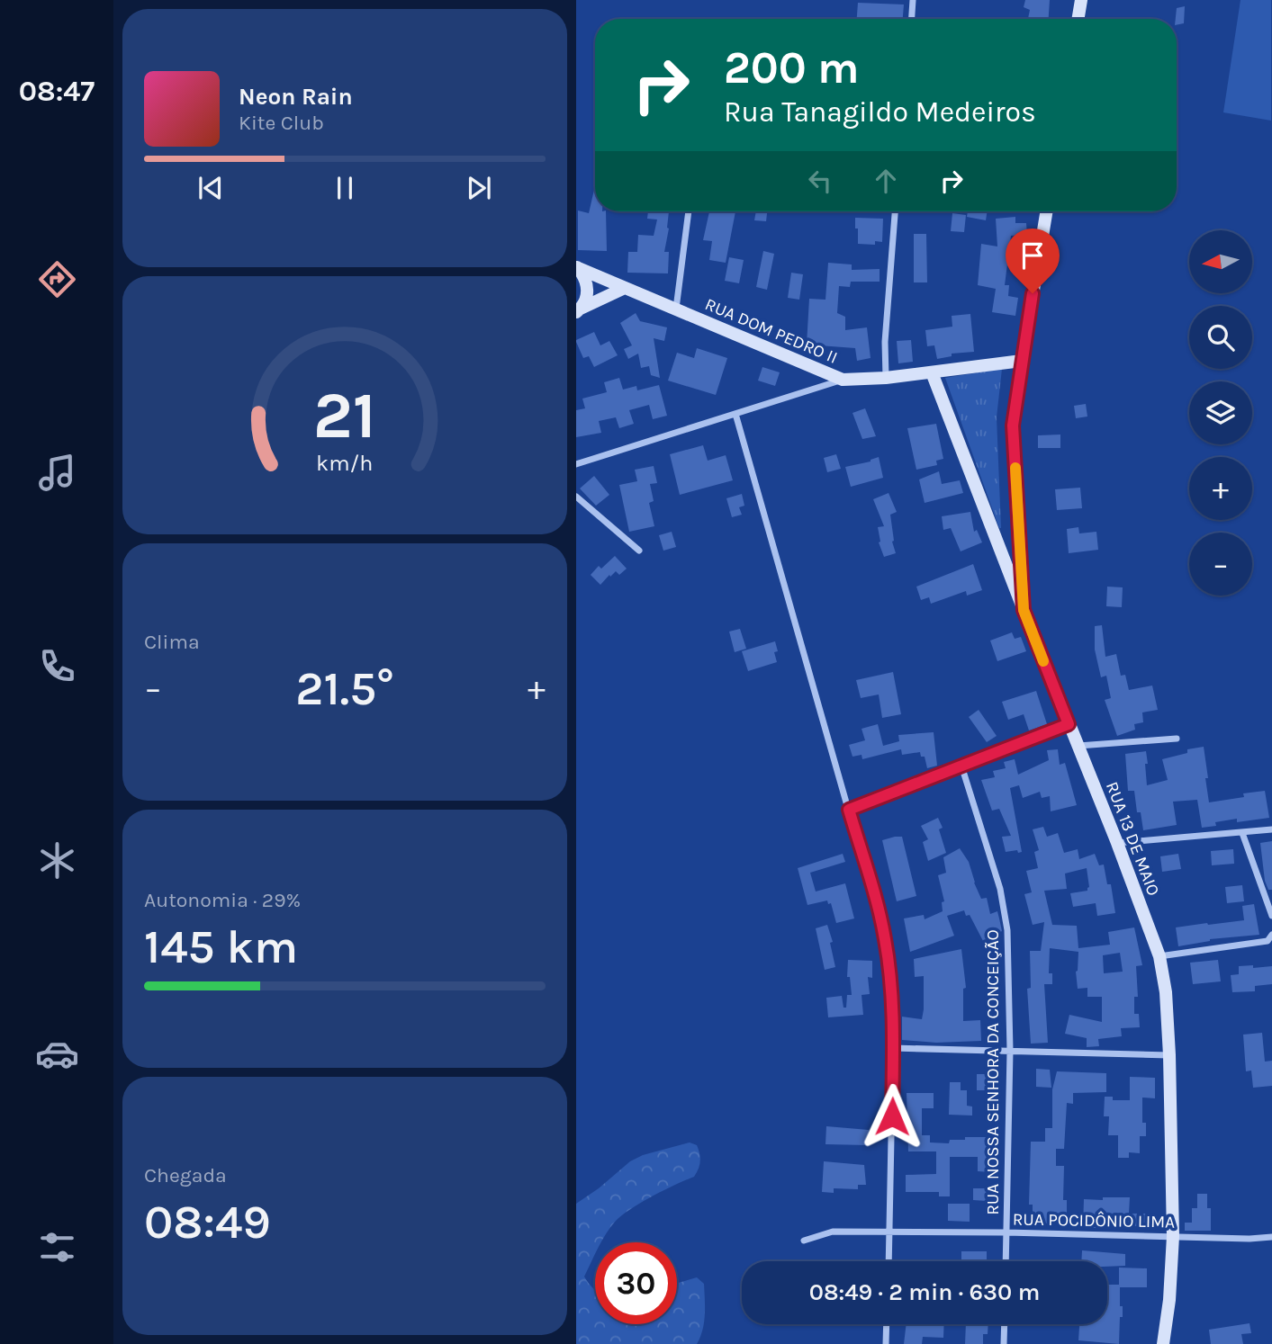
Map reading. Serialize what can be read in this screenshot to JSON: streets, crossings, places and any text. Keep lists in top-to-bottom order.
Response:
{
  "streets": {
    "main road": ["RUA DOM PEDRO II", "RUA 13 DE MAIO"],
    "street": ["RUA NOSSA SENHORA DA CONCEIÇÃO", "RUA POCIDÔNIO LIMA"]
  },
  "crossings": [
    ["RUA DOM PEDRO II", "RUA 13 DE MAIO"],
    ["RUA 13 DE MAIO", "RUA POCIDÔNIO LIMA"],
    ["RUA NOSSA SENHORA DA CONCEIÇÃO", "RUA POCIDÔNIO LIMA"]
  ],
  "north": "left",
  "page": {
    "tabs": "08:47",
    "turn": ["200 m", "Rua Tanagildo Medeiros"],
    "song": ["Neon Rain", "Kite Club"],
    "map_buttons": ["+", "−"],
    "tile": [
      "Clima",
      ["Autonomia · 29%", "145 km"],
      ["Chegada", "08:49"]
    ],
    "heat": ["−", "21.5°", "+"],
    "limit": "30",
    "trip": "08:49 · 2 min · 630 m",
    "gauge": ["21", "km/h"]
  }
}
